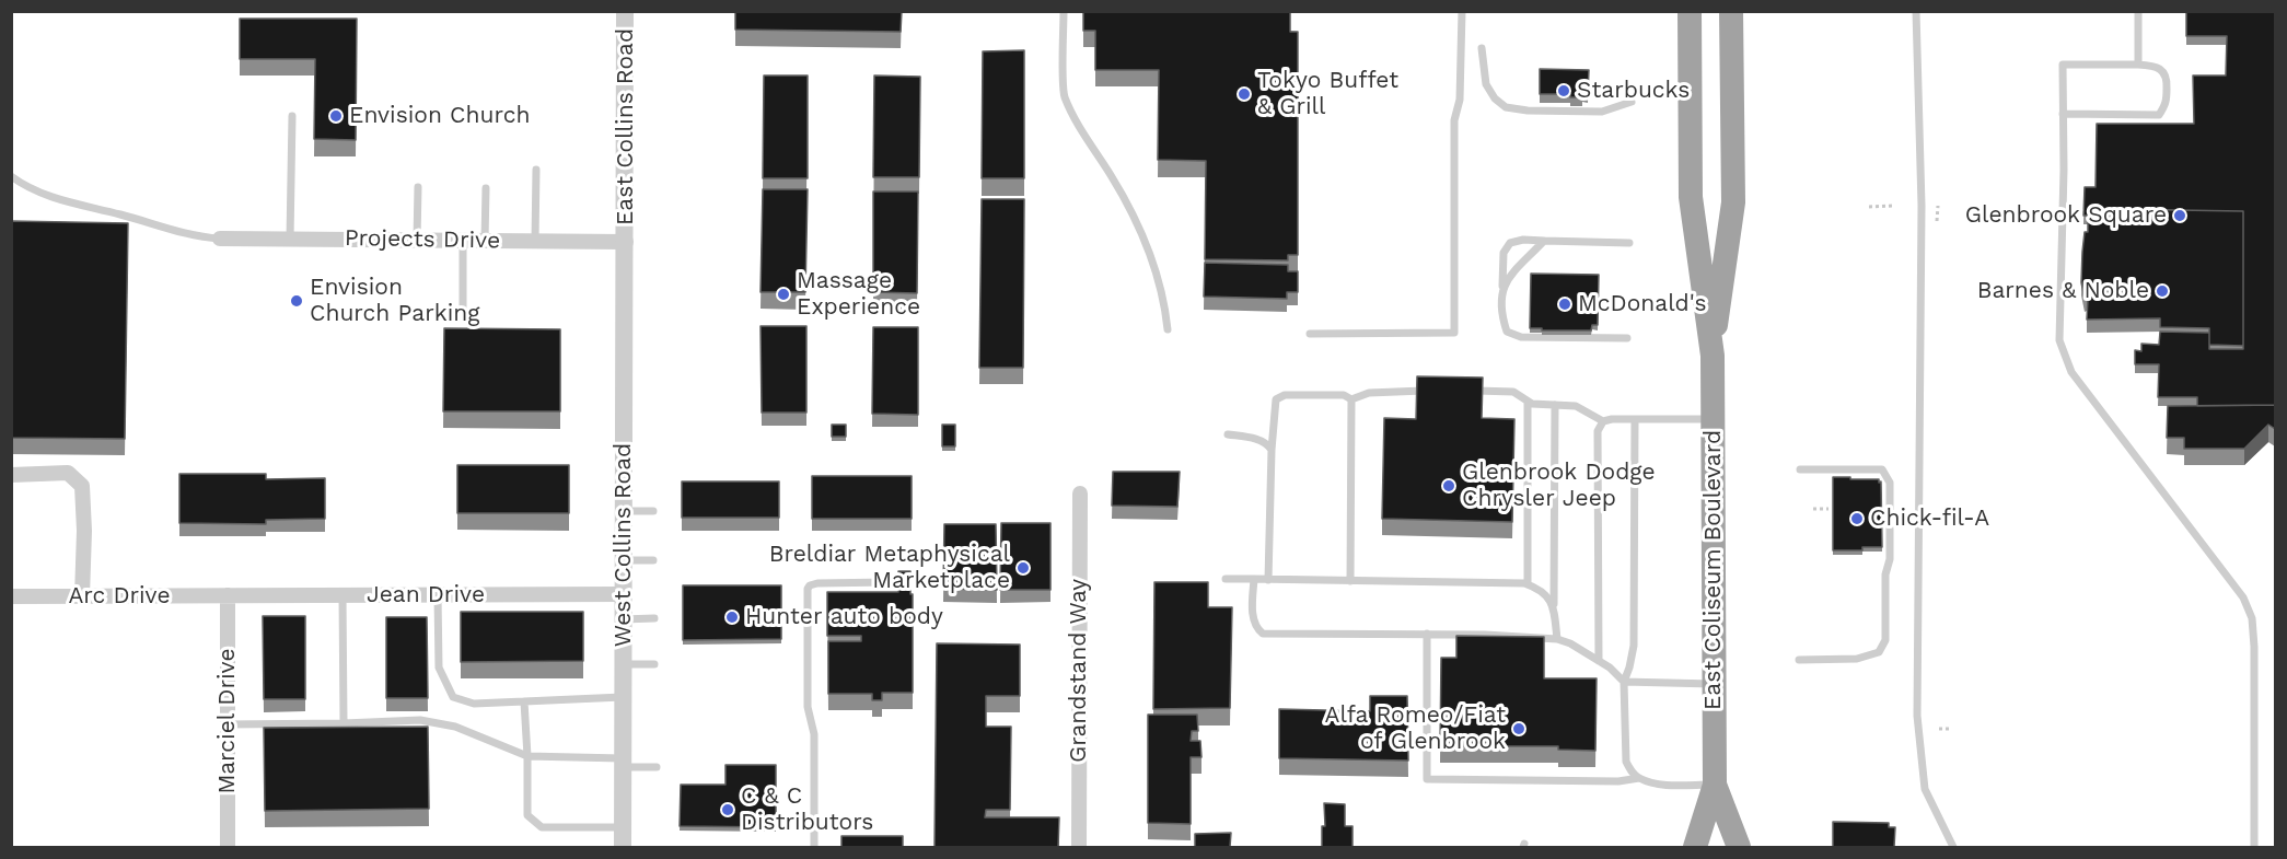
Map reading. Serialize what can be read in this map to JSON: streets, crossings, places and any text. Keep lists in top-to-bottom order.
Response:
{
  "streets": {
    "highway": ["East Coliseum Boulevard"],
    "street": [
      "East Collins Road",
      "Projects Drive",
      "West Collins Road",
      "Jean Drive",
      "Arc Drive",
      "Grandstand Way",
      "Marciel Drive"
    ]
  },
  "crossings": [
    ["East Collins Road", "Projects Drive"],
    ["East Collins Road", "West Collins Road"],
    ["Projects Drive", "West Collins Road"],
    ["West Collins Road", "Jean Drive"],
    ["Jean Drive", "Arc Drive"],
    ["Jean Drive", "Marciel Drive"],
    ["Arc Drive", "Marciel Drive"]
  ],
  "places": [
    "Starbucks",
    "Tokyo Buffet & Grill",
    "Envision Church",
    "Glenbrook Square",
    "Barnes & Noble",
    "Massage Experience",
    "Envision Church Parking",
    "McDonald's",
    "Glenbrook Dodge Chrysler Jeep",
    "Chick-fil-A",
    "Breldiar Metaphysical Marketplace",
    "Hunter auto body",
    "Alfa Romeo/Fiat of Glenbrook",
    "C & C Distributors"
  ]
}
